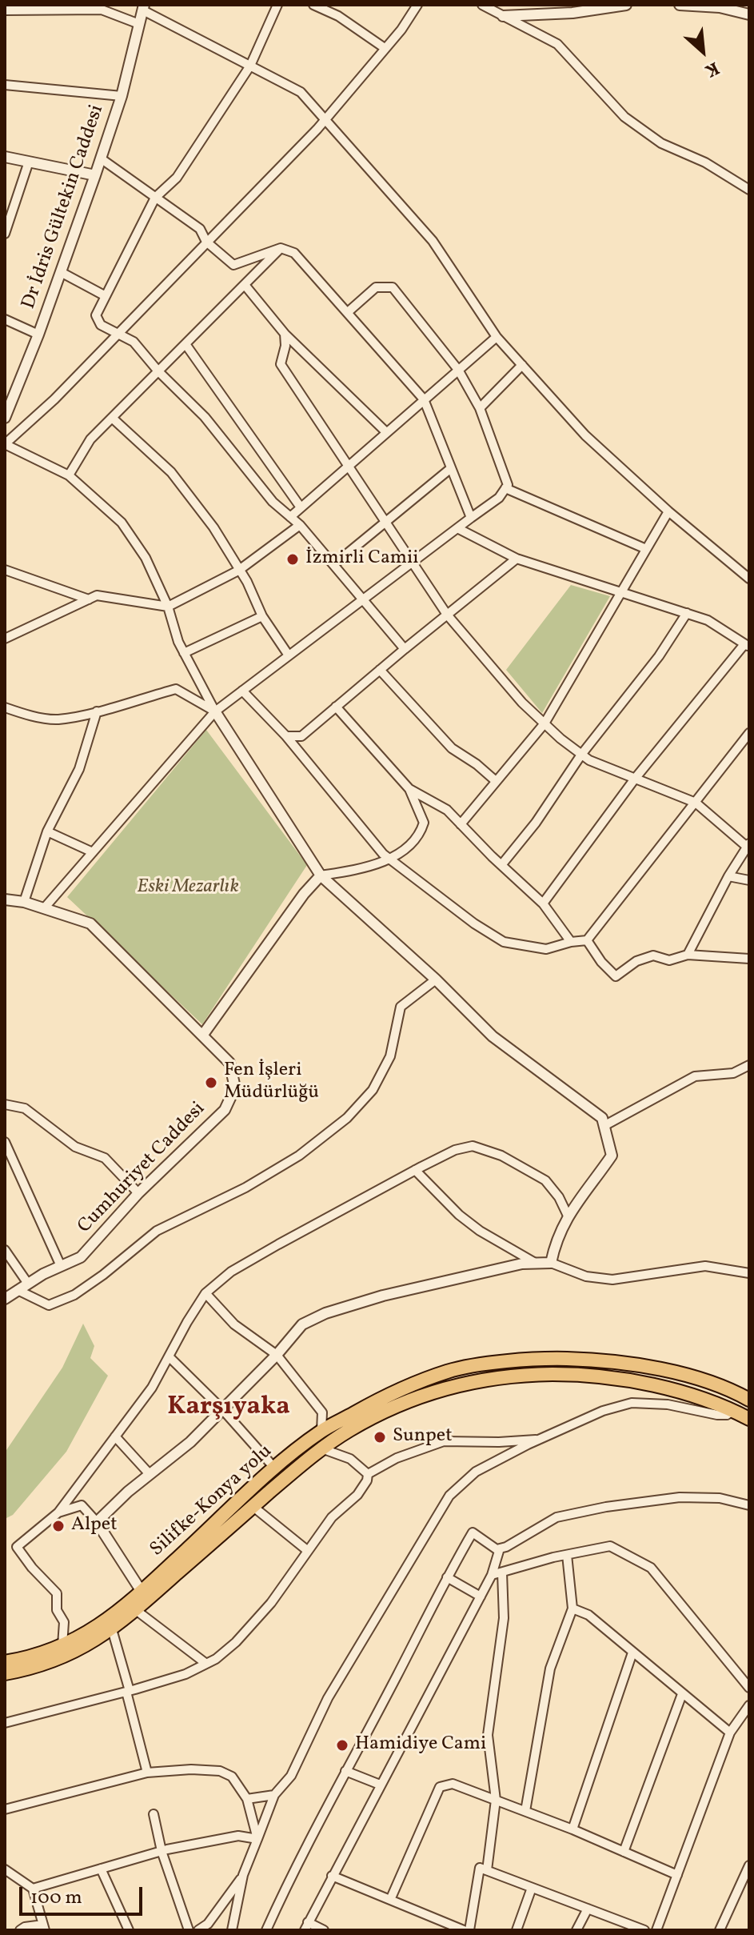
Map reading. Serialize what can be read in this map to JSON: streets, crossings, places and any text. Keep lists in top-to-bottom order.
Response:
{
  "streets": {
    "highway": ["Silifke-Konya yolu"],
    "street": ["Dr İdris Gültekin Caddesi", "Cumhuriyet Caddesi"]
  },
  "districts": ["Karşıyaka"],
  "parks": ["Eski Mezarlık"],
  "places": [
    "İzmirli Camii",
    "Fen İşleri Müdürlüğü",
    "Sunpet",
    "Alpet",
    "Hamidiye Cami"
  ],
  "scale_bar": "100 m",
  "north": "bottom right"
}
